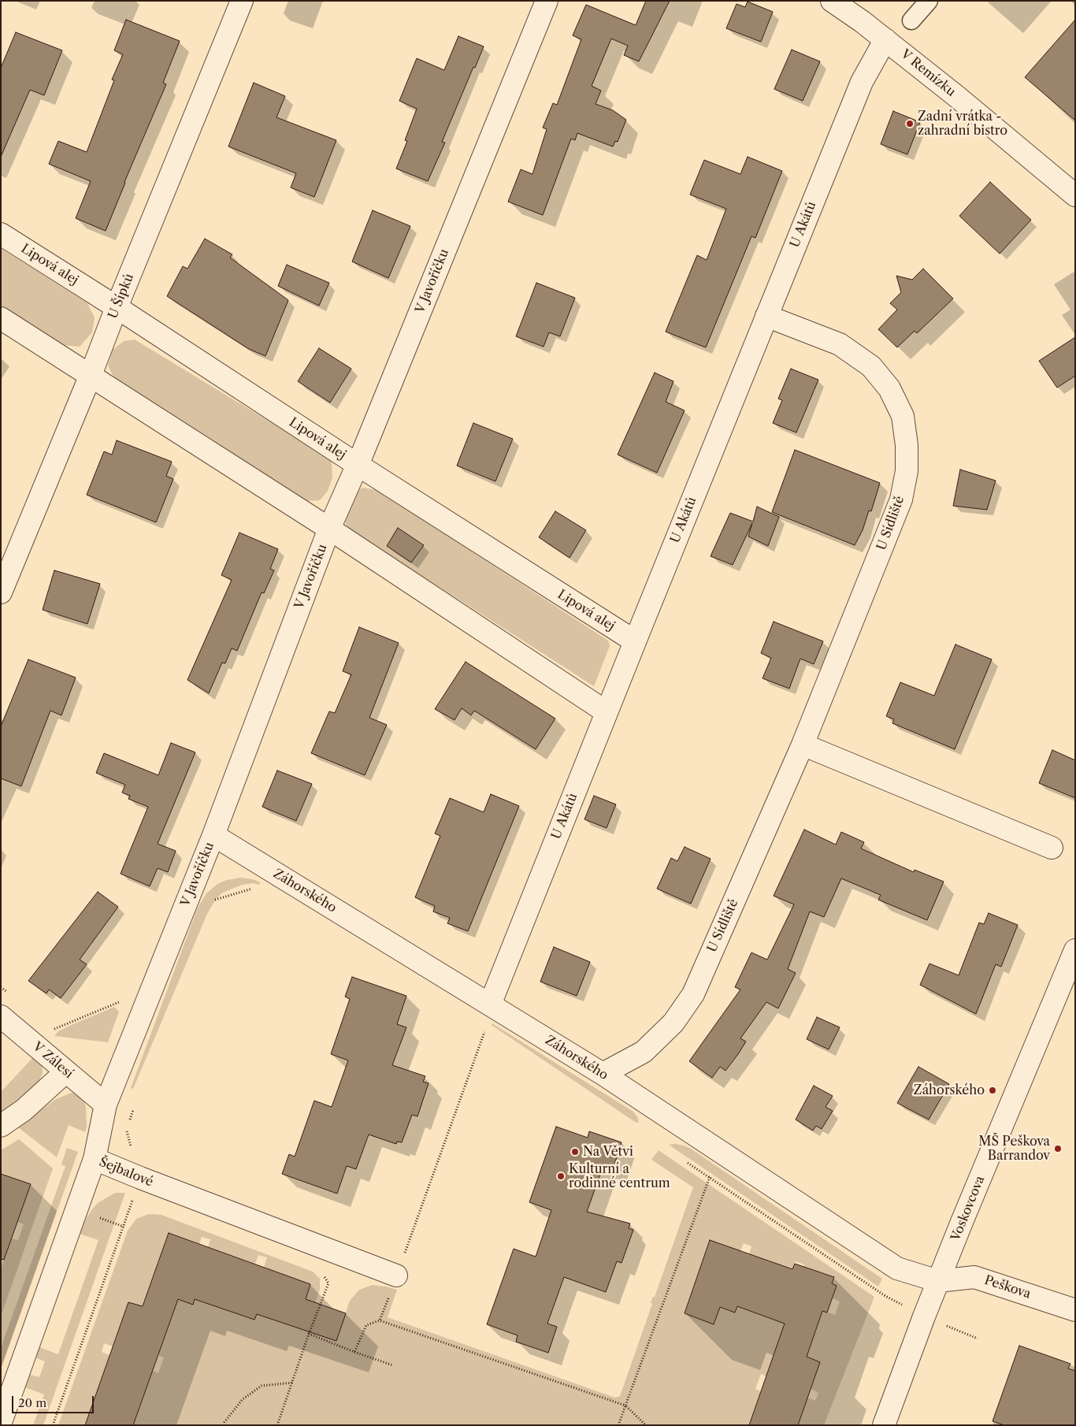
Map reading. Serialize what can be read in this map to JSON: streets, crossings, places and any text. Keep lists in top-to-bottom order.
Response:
{
  "streets": {
    "street": [
      "V Remízku",
      "U Akátů",
      "Lipová alej",
      "V Javoříčku",
      "U Šípků",
      "U Sídliště",
      "Záhorského",
      "V Zálesí",
      "Šejbalové",
      "Voskovcova",
      "Peškova"
    ]
  },
  "crossings": [
    ["V Remízku", "U Akátů"],
    ["U Akátů", "Lipová alej"],
    ["U Akátů", "U Sídliště"],
    ["U Akátů", "Záhorského"],
    ["Lipová alej", "V Javoříčku"],
    ["Lipová alej", "U Šípků"],
    ["V Javoříčku", "Záhorského"],
    ["V Javoříčku", "V Zálesí"],
    ["V Javoříčku", "Šejbalové"],
    ["U Sídliště", "Záhorského"],
    ["Záhorského", "Voskovcova"],
    ["Záhorského", "Peškova"],
    ["Voskovcova", "Peškova"]
  ],
  "places": [
    "Zadní vrátka - zahradní bistro",
    "Záhorského",
    "MŠ Peškova Barrandov",
    "Na Větvi",
    "Kulturní a rodinné centrum"
  ],
  "scale_bar": "20 m"
}
